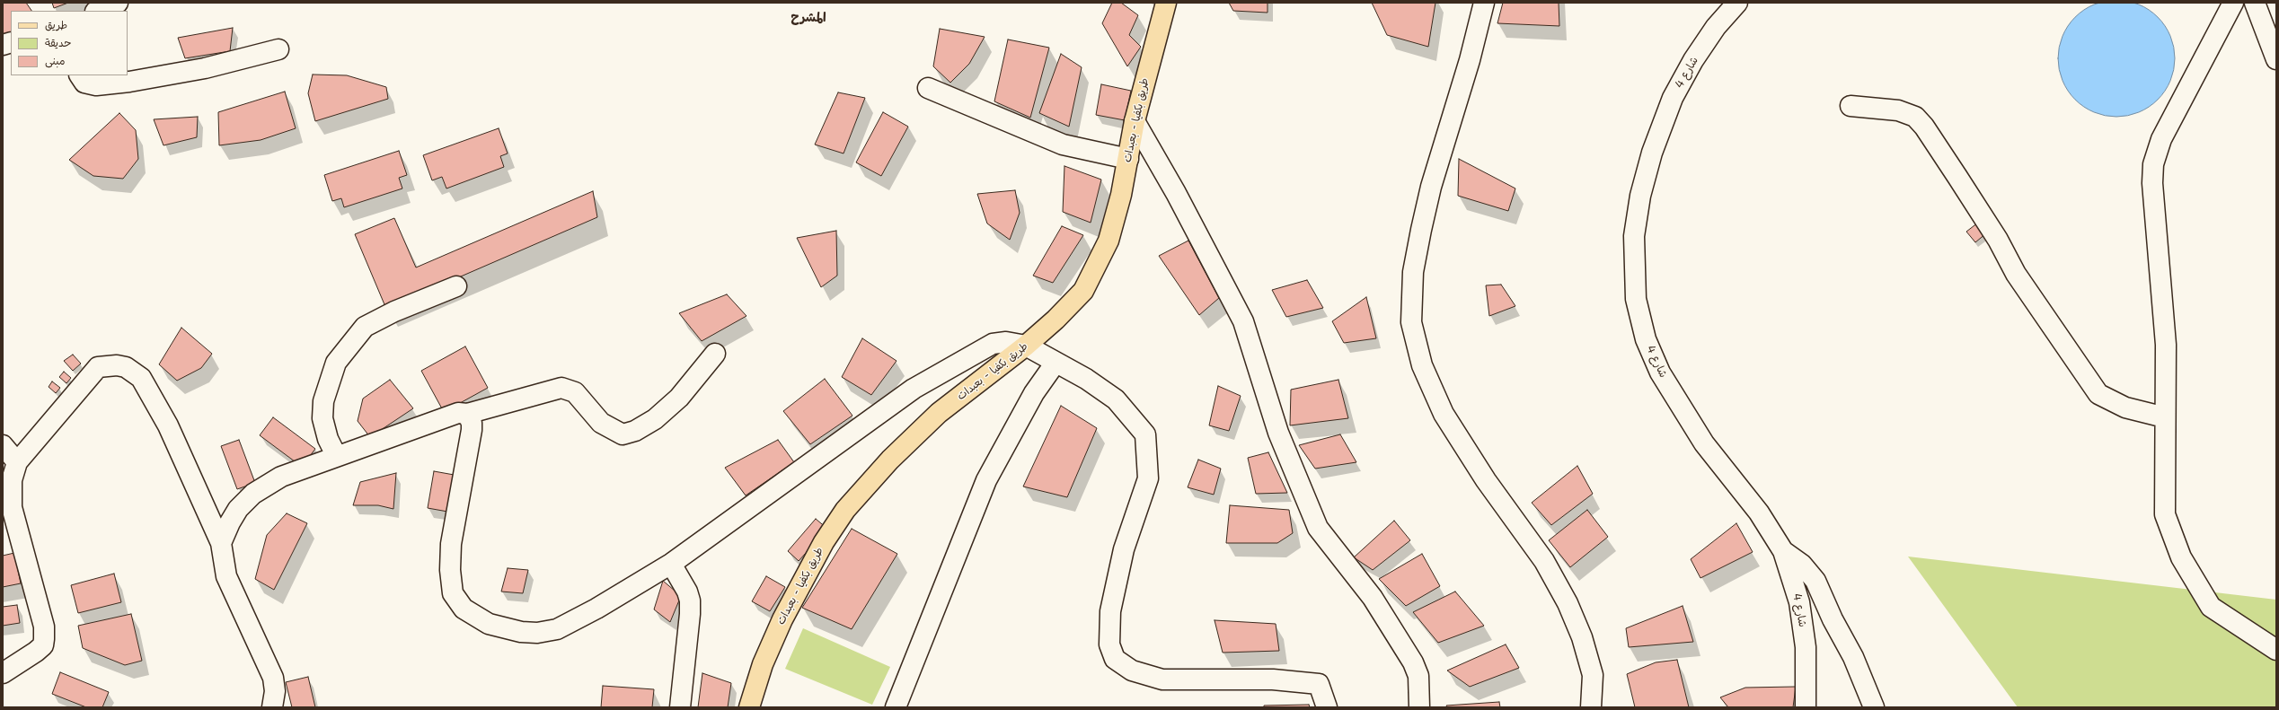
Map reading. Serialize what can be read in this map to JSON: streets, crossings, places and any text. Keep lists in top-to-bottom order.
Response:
{
  "streets": {
    "main road": ["طريق بكفيا - بعبدات"],
    "street": ["شارع 4"]
  },
  "districts": ["المشرح"],
  "legend": ["طريق", "حديقة", "مبنى"]
}
